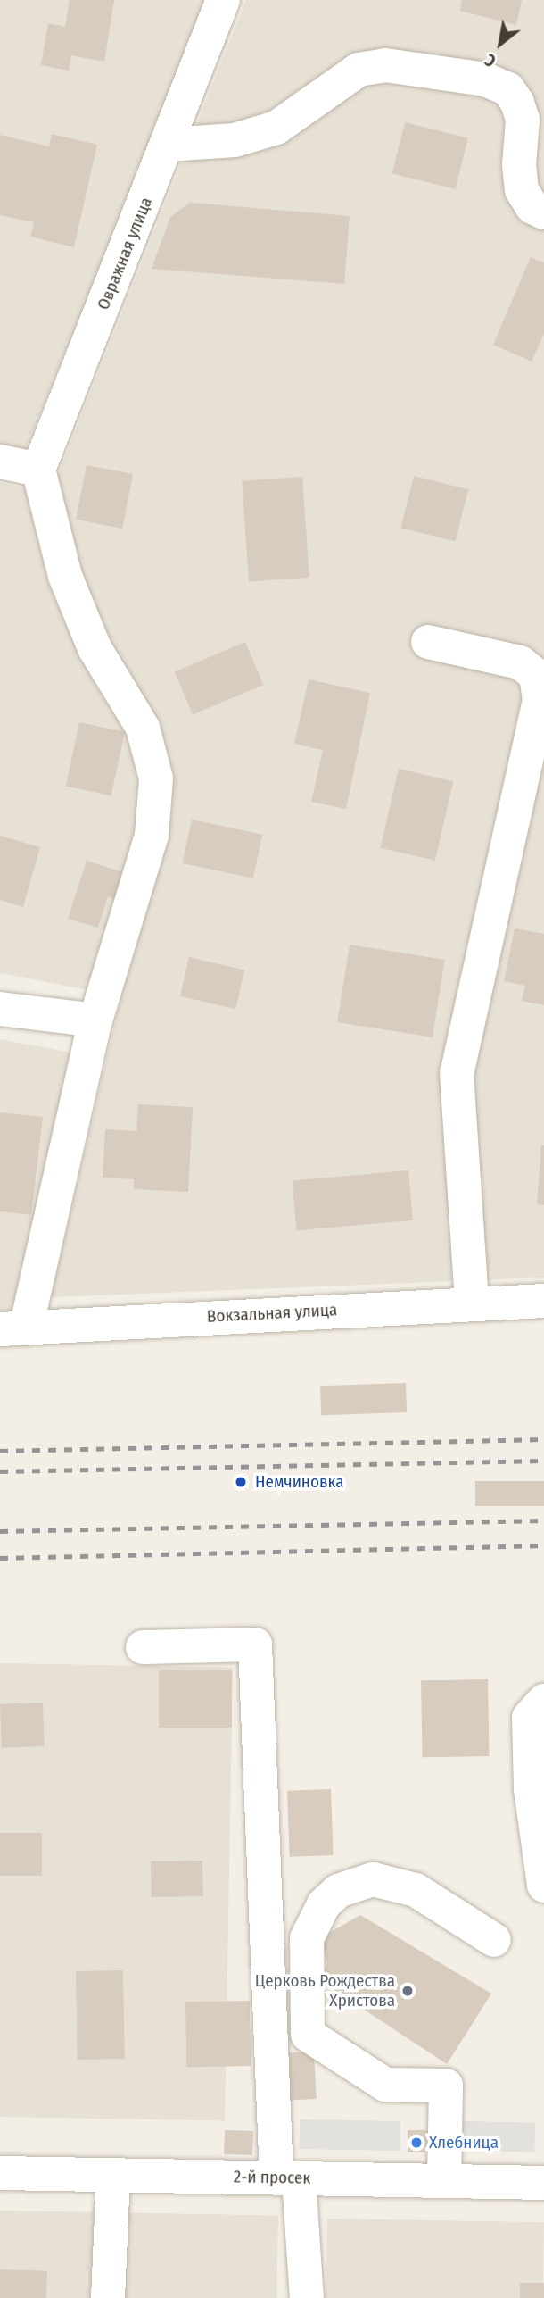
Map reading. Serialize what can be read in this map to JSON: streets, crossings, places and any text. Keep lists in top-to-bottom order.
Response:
{
  "streets": {
    "street": ["Овражная улица", "Вокзальная улица", "2-й просек"]
  },
  "places": ["Немчиновка", "Церковь Рождества Христова", "Хлебница"],
  "north": "bottom left"
}
